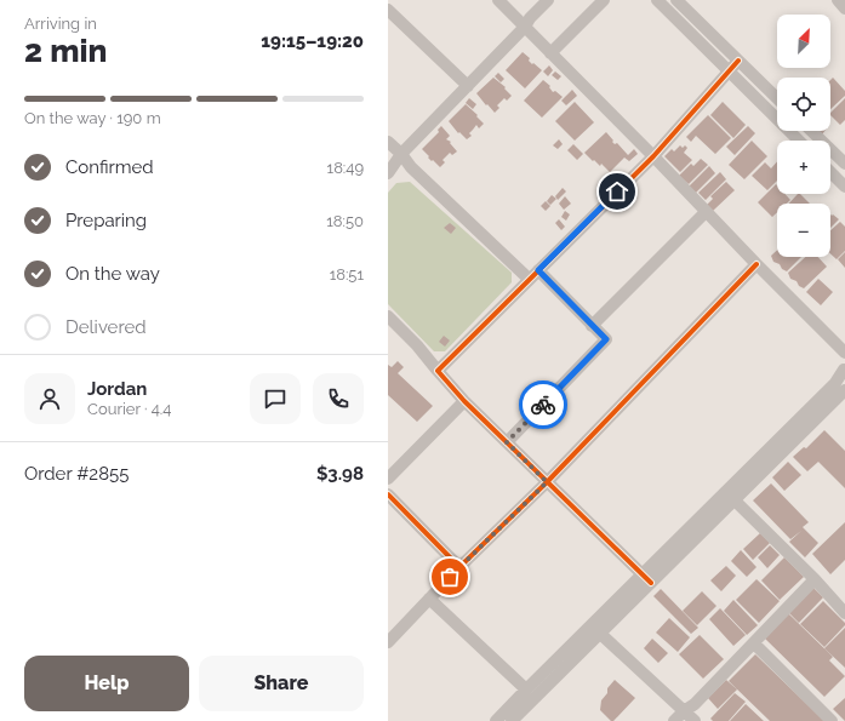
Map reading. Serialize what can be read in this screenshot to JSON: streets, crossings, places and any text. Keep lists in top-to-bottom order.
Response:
{
  "north": "top right",
  "page": {
    "heading": ["2 min", "Arriving in", "19:15–19:20"],
    "panel": [
      "Jordan",
      "Courier · 4.4",
      "Order #2855",
      "$3.98"
    ],
    "map_buttons": ["+", "−"],
    "bar": "On the way · 190 m",
    "list": [
      ["Confirmed", "18:49"],
      ["Preparing", "18:50"],
      ["On the way", "18:51"],
      "Delivered"
    ],
    "buttons": ["Help", "Share"]
  }
}
